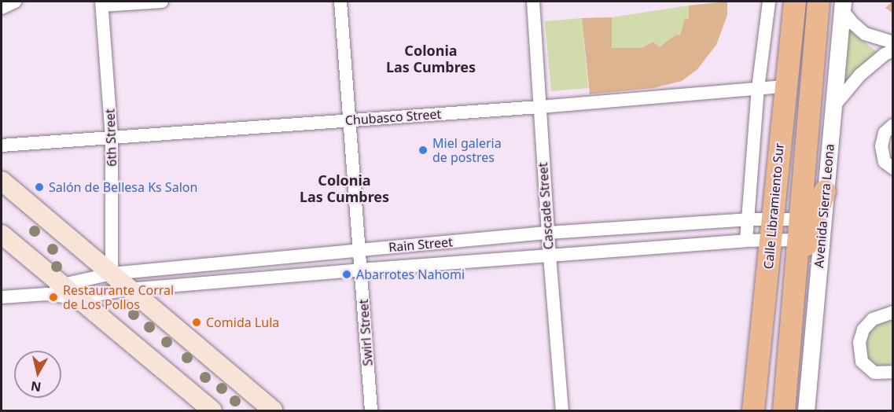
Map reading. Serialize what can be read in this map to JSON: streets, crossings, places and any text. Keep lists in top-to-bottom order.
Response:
{
  "streets": {
    "highway": ["Calle Libramiento Sur"],
    "street": [
      "Chubasco Street",
      "6th Street",
      "Cascade Street",
      "Avenida Sierra Leona",
      "Rain Street",
      "Swirl Street"
    ]
  },
  "crossings": [
    ["Chubasco Street", "6th Street"],
    ["Chubasco Street", "Cascade Street"],
    ["Chubasco Street", "Calle Libramiento Sur"],
    ["Chubasco Street", "Swirl Street"],
    ["6th Street", "Rain Street"],
    ["Cascade Street", "Rain Street"],
    ["Calle Libramiento Sur", "Rain Street"],
    ["Rain Street", "Swirl Street"]
  ],
  "districts": ["Colonia Las Cumbres", "Colonia Las Cumbres"],
  "places": [
    "Miel galeria de postres",
    "Salón de Bellesa Ks Salon",
    "Abarrotes Nahomi",
    "Restaurante Corral de Los Pollos",
    "Comida Lula"
  ],
  "north": "bottom"
}
